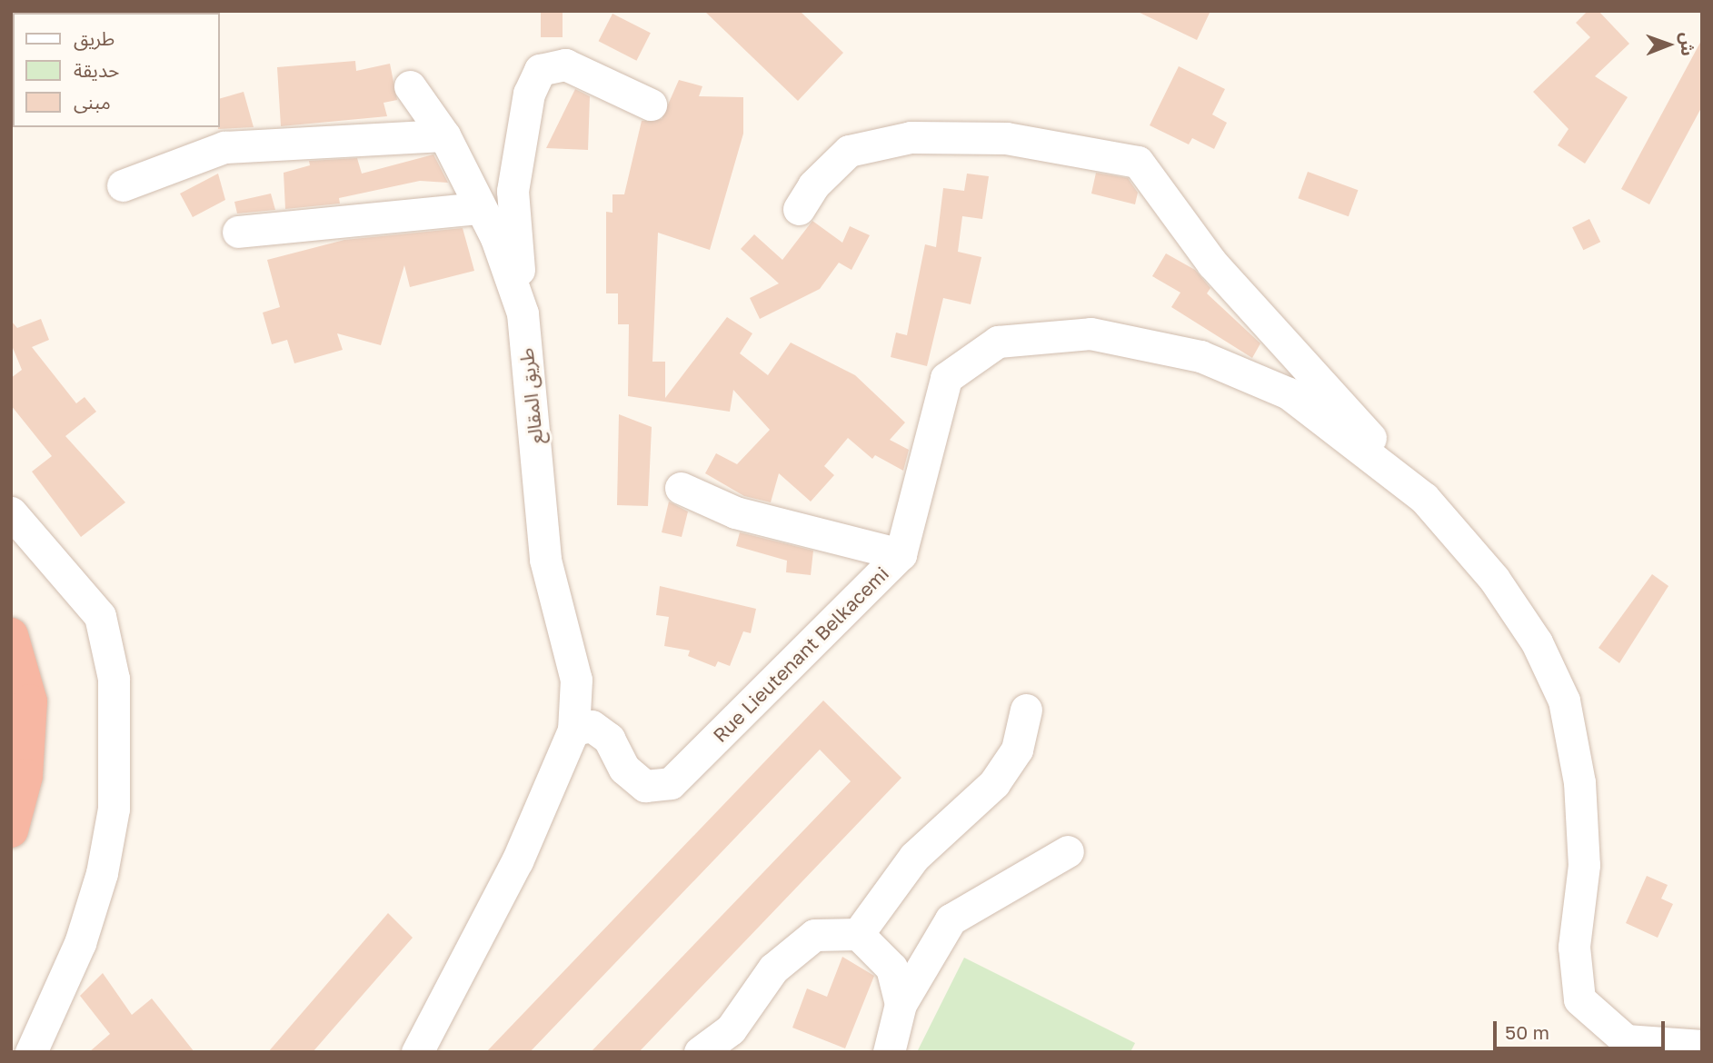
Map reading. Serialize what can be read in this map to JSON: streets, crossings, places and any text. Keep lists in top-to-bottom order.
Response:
{
  "streets": {
    "street": ["طريق المقالع", "Rue Lieutenant Belkacemi"]
  },
  "crossings": [
    ["طريق المقالع", "Rue Lieutenant Belkacemi"]
  ],
  "legend": ["طريق", "حديقة", "مبنى"],
  "scale_bar": "50 m",
  "north": "right"
}
